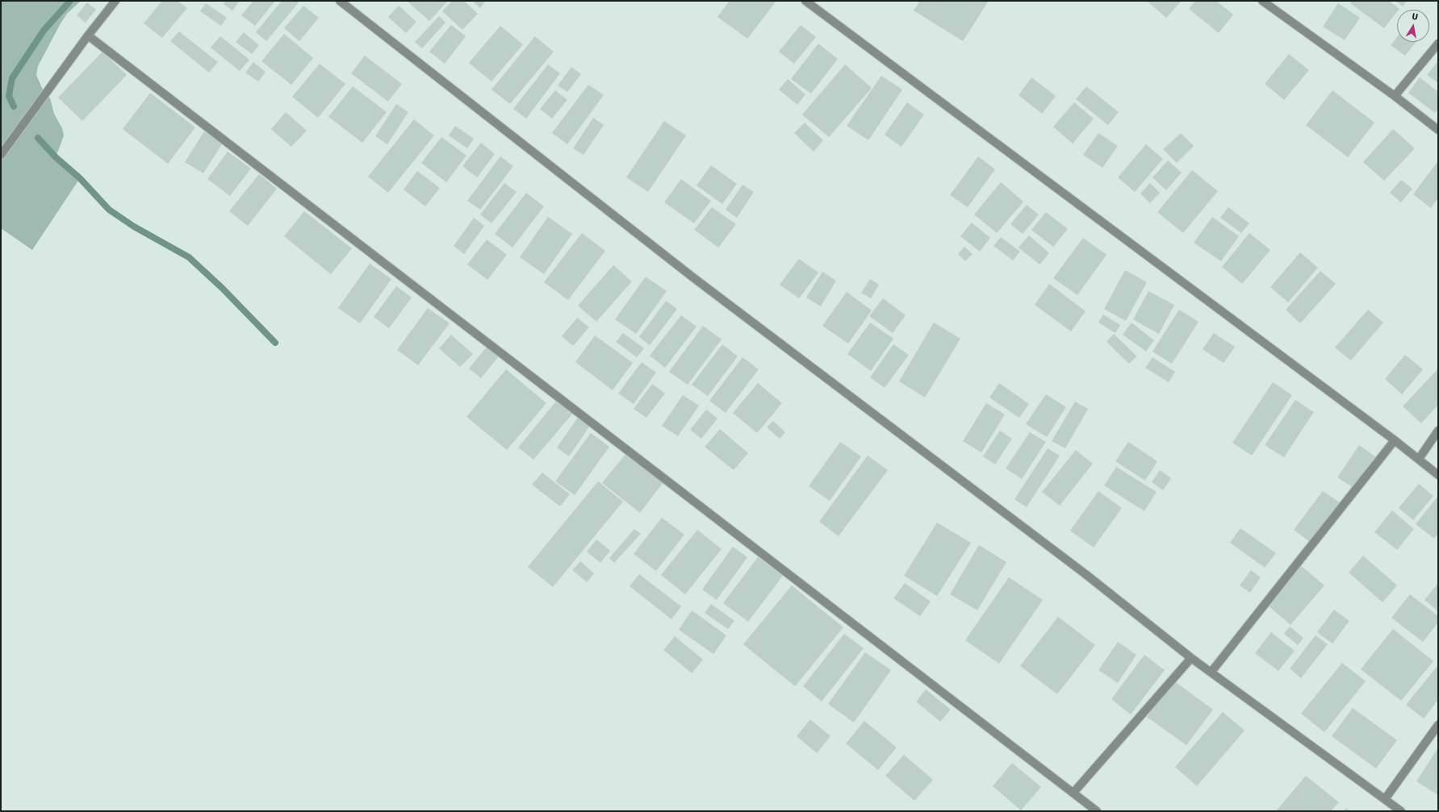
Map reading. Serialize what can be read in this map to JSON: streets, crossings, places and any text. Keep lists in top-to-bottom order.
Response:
{
  "north": "top"
}
